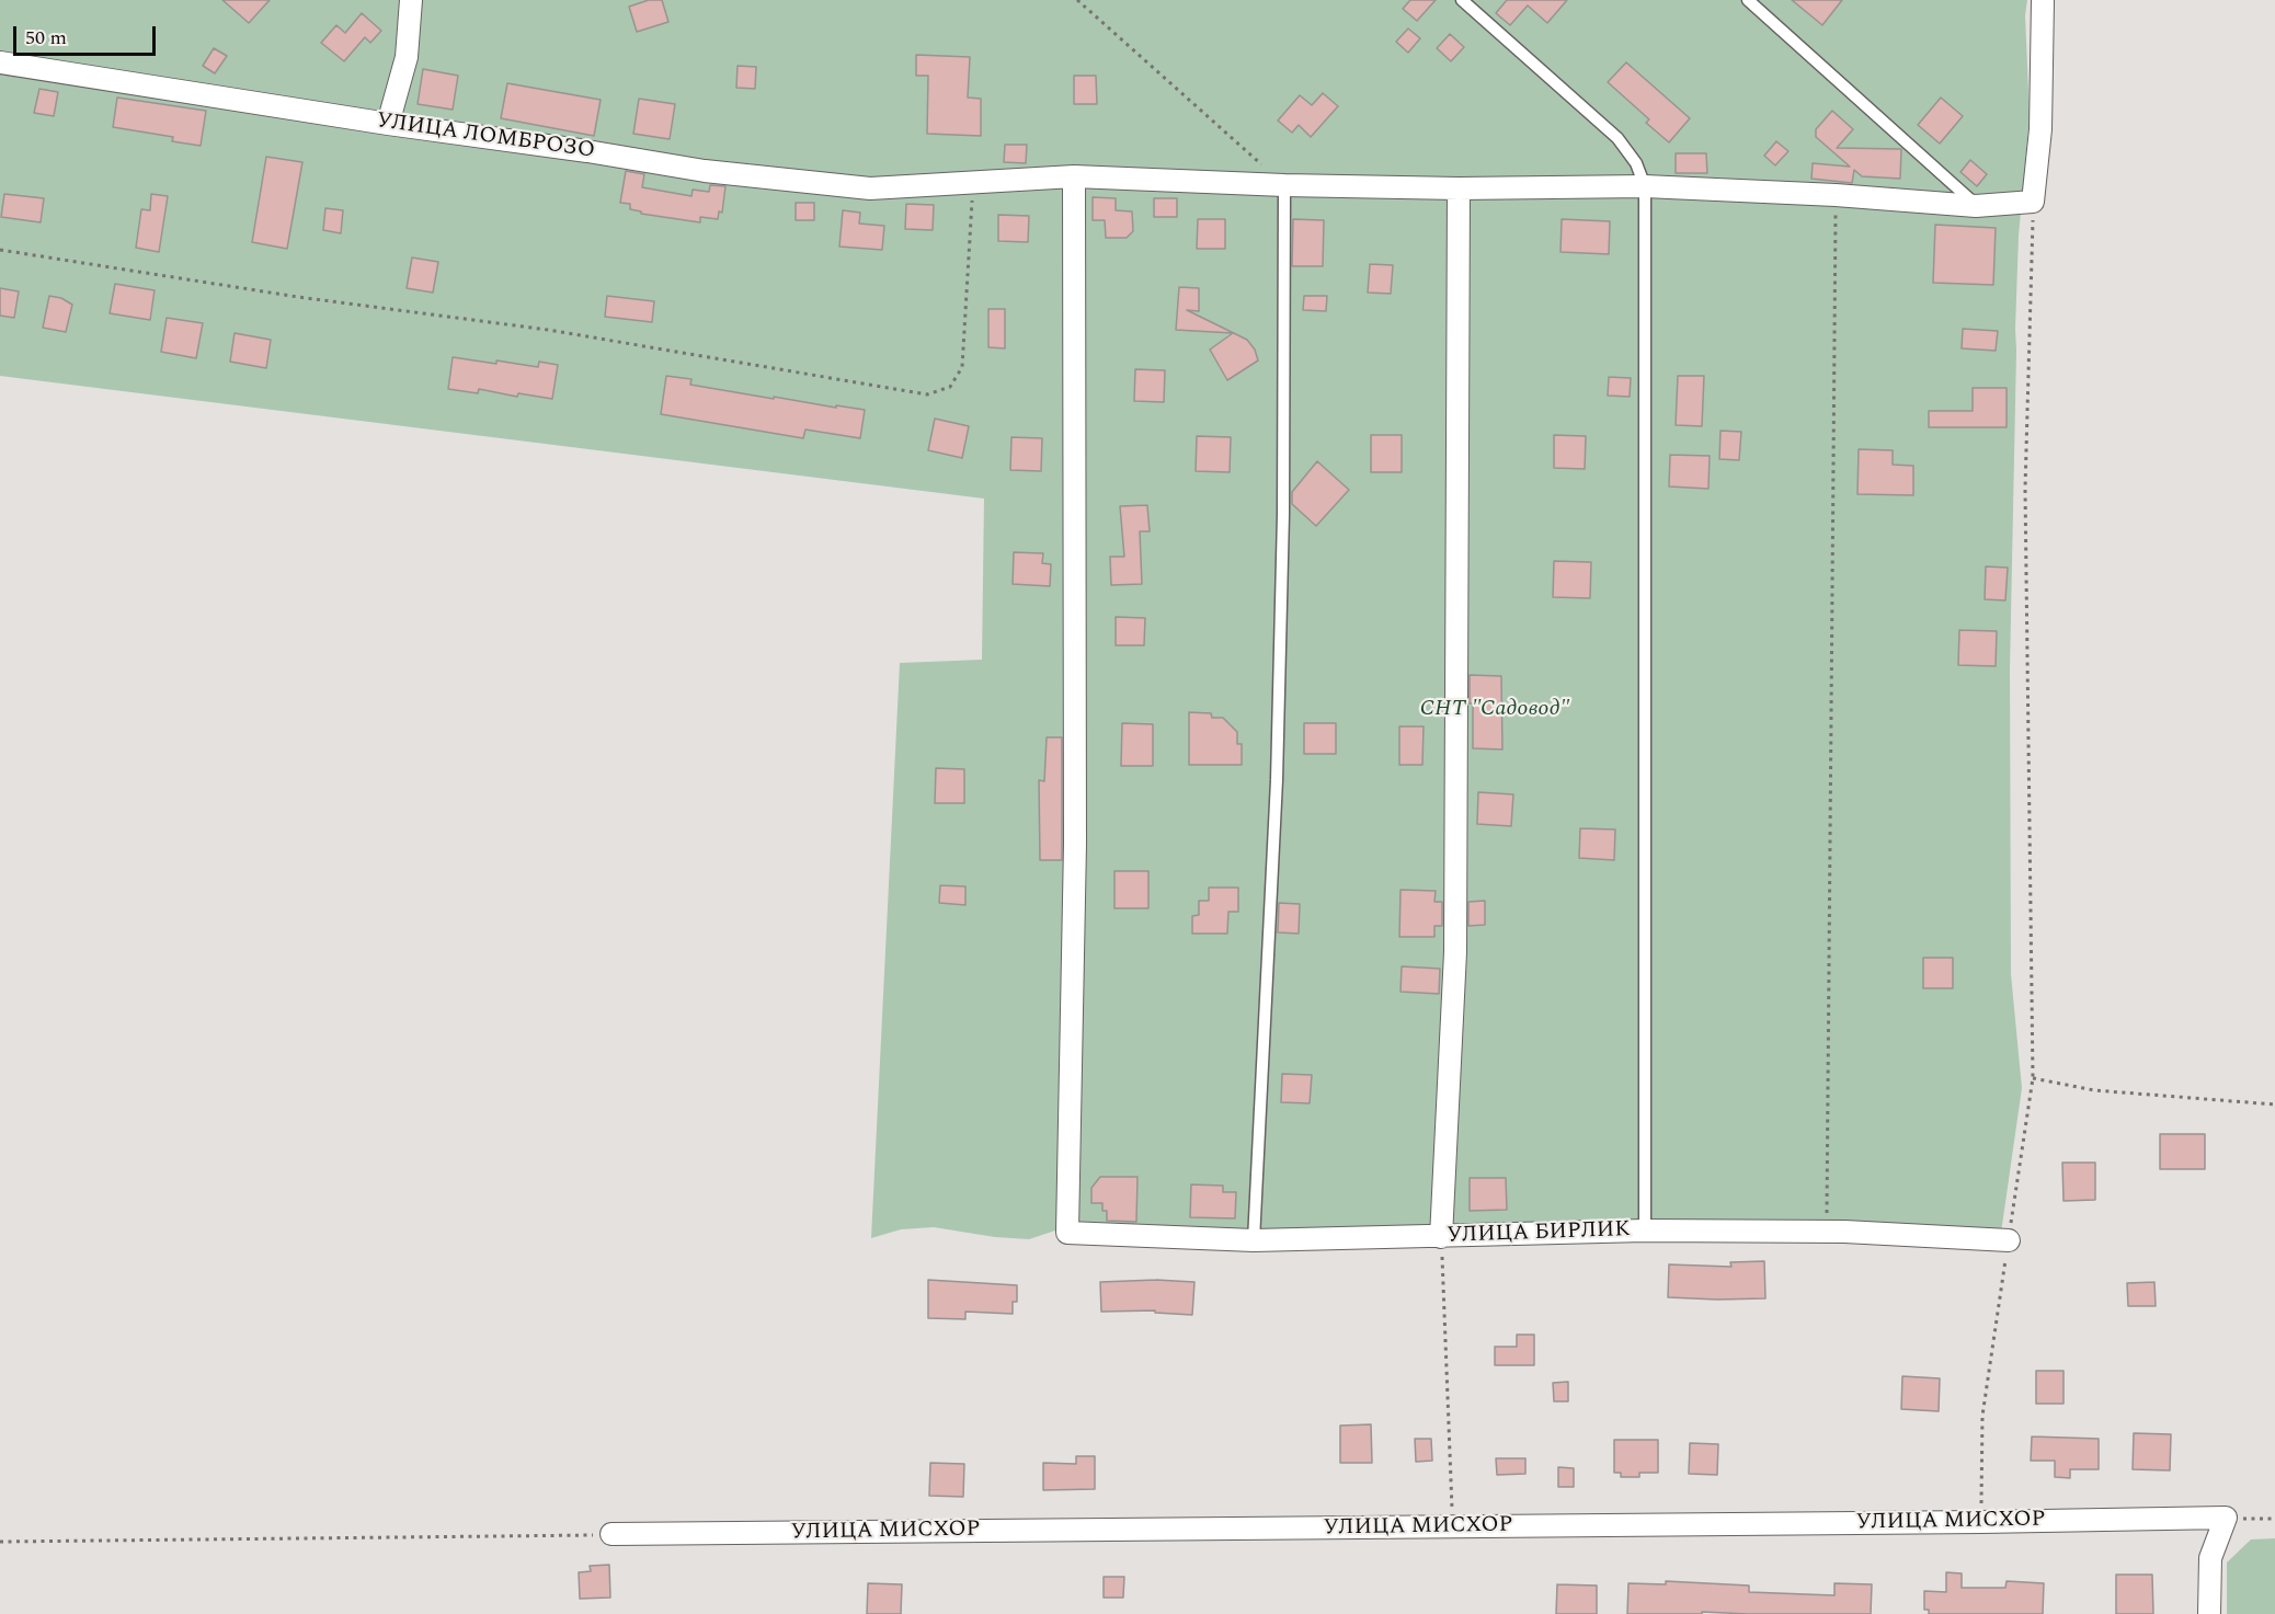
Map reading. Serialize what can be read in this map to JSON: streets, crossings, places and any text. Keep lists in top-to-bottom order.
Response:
{
  "streets": {
    "street": ["УЛИЦА ЛОМБРОЗО", "УЛИЦА БИРЛИК", "УЛИЦА МИСХОР"]
  },
  "crossings": [
    ["УЛИЦА ЛОМБРОЗО", "УЛИЦА БИРЛИК"]
  ],
  "parks": ["СНТ \"Садовод\""],
  "scale_bar": "50 m"
}
